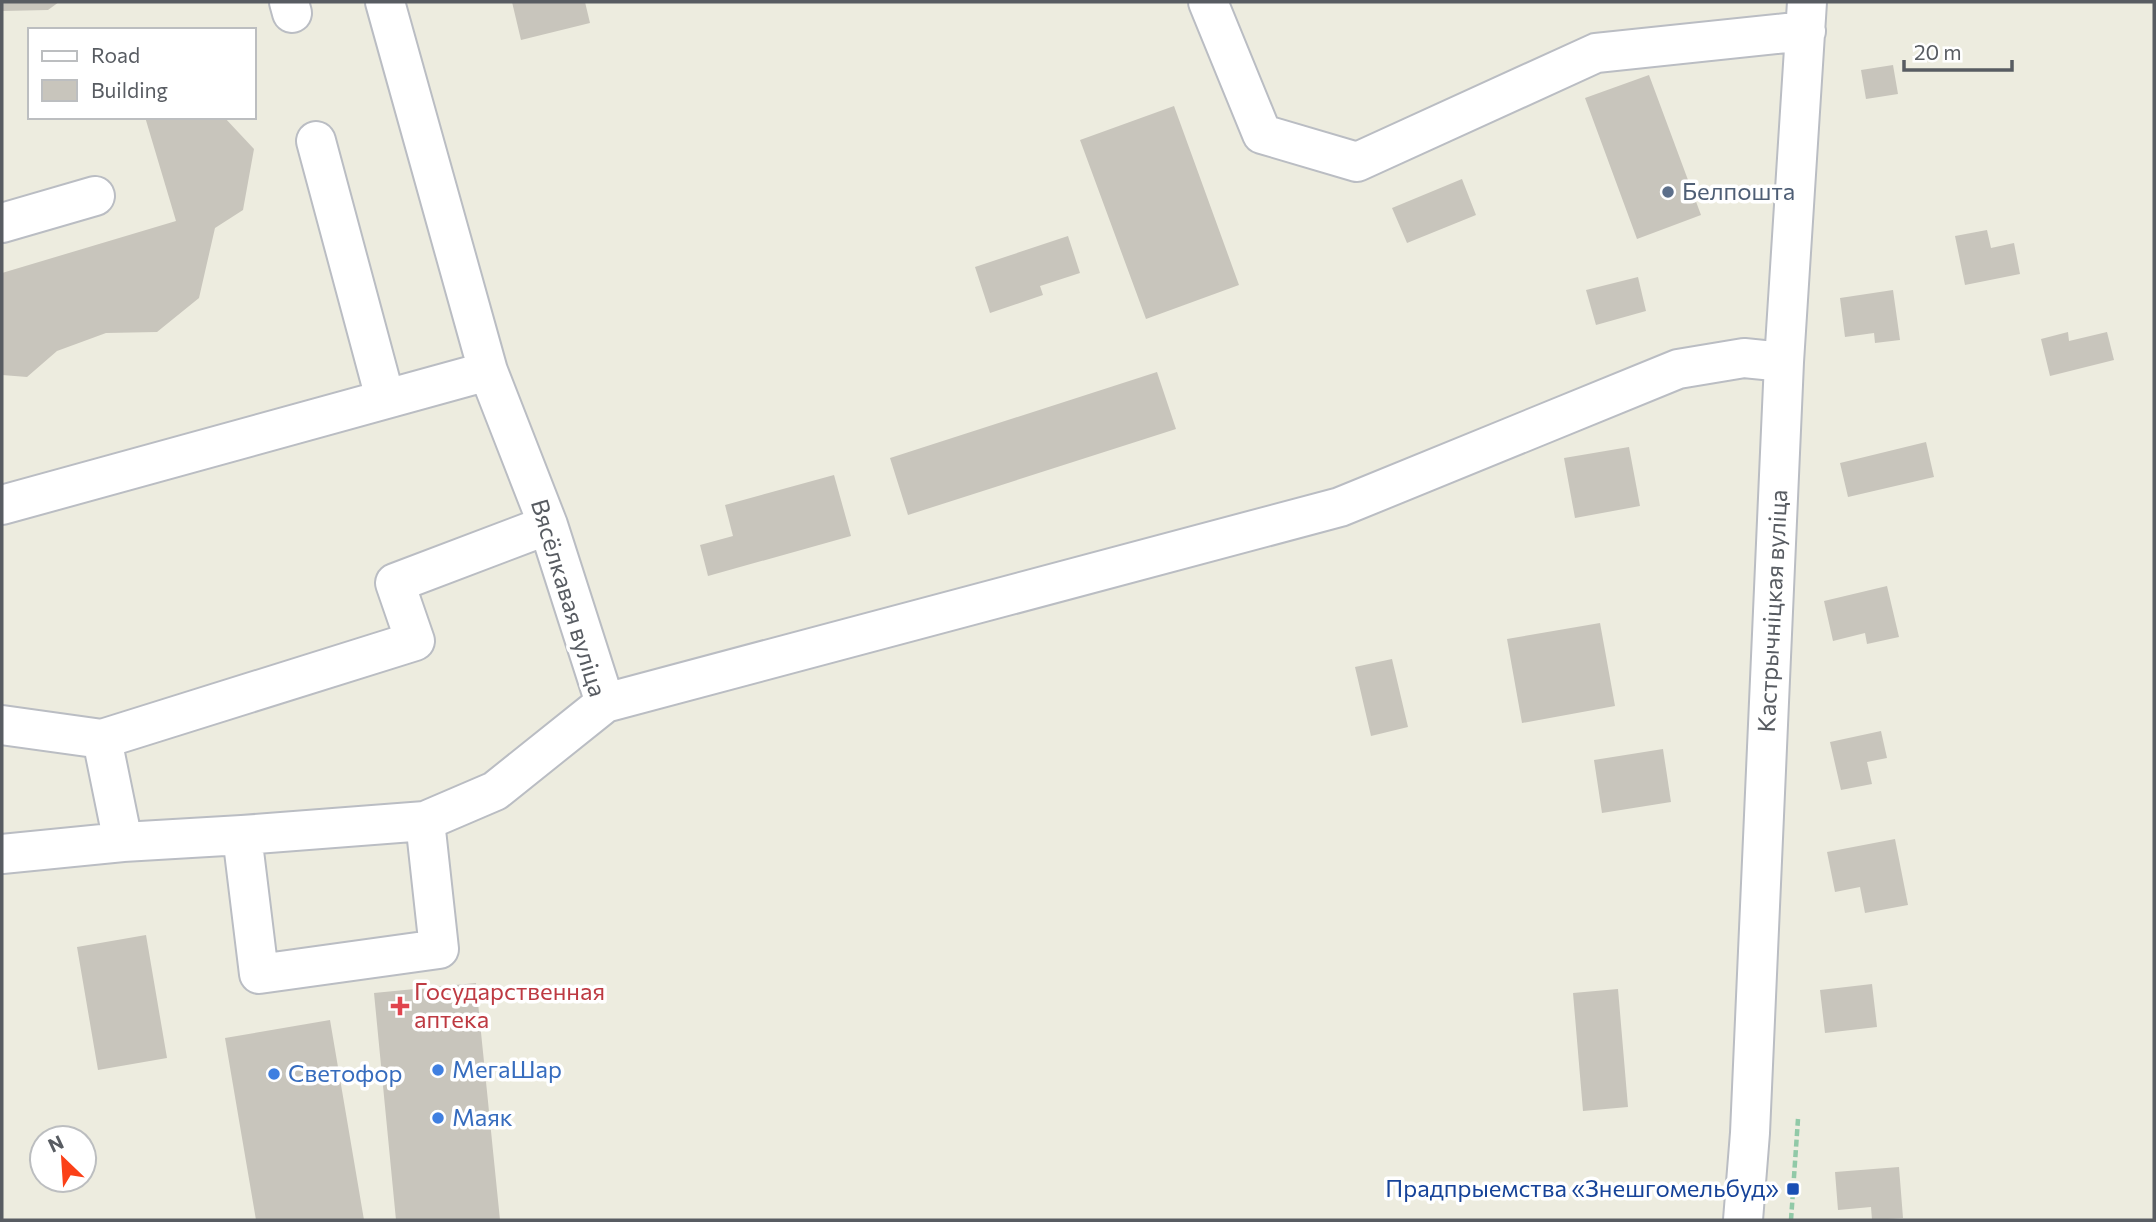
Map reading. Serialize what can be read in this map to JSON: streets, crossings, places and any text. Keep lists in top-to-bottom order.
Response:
{
  "streets": {
    "street": ["Вясёлкавая вуліца", "Кастрычніцкая вуліца"]
  },
  "places": {
    "other": [
      "Белпошта",
      "МегаШар",
      "Светофор",
      "Маяк"
    ],
    "health": ["Государственная аптека"],
    "transit": ["Прадпрыемства «Знешгомельбуд»"]
  },
  "legend": ["Road", "Building"],
  "scale_bar": "20 m",
  "north": "top left"
}
